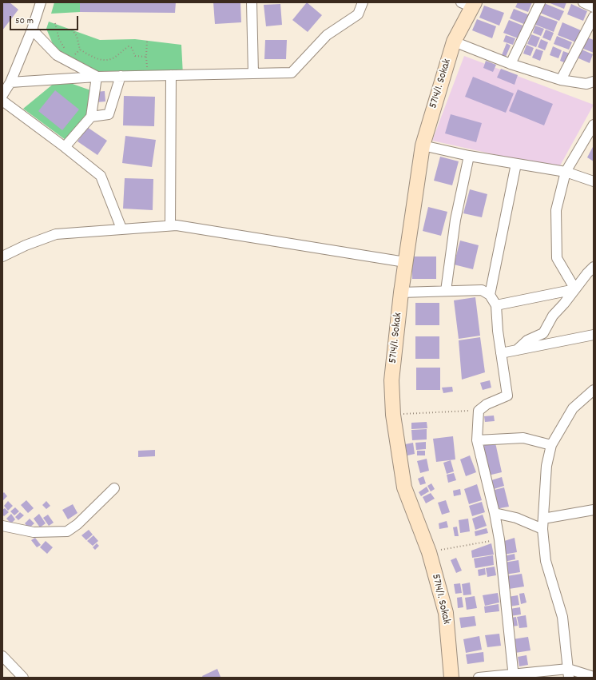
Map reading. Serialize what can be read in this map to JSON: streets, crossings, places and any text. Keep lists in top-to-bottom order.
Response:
{
  "streets": {
    "main road": ["5714/1. Sokak"]
  },
  "scale_bar": "50 m"
}
